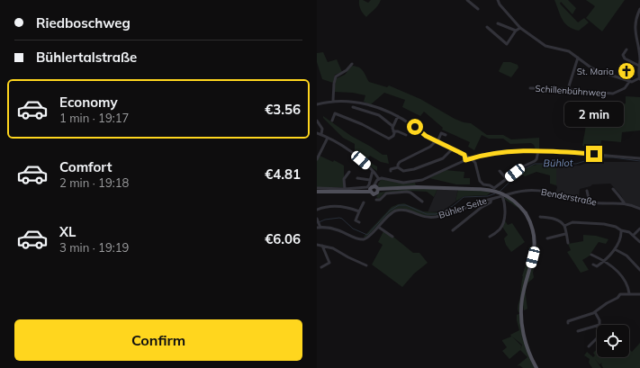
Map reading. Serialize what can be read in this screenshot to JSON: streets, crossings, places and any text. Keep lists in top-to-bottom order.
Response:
{
  "streets": {
    "street": ["Schillenbühnweg", "Benderstraße", "Bühler Seite"]
  },
  "crossings": [
    ["Benderstraße", "Bühler Seite"]
  ],
  "water": ["Bühlot"],
  "places": {
    "church": ["St. Maria"]
  },
  "page": {
    "banner": ["Riedboschweg", "Bühlertalstraße"],
    "list": [
      {
        "name": "Economy",
        "note": "1 min · 19:17",
        "value": "€3.56"
      },
      {
        "name": "Comfort",
        "note": "2 min · 19:18",
        "value": "€4.81"
      },
      {
        "name": "XL",
        "note": "3 min · 19:19",
        "value": "€6.06"
      }
    ],
    "bubble": "2 min",
    "buttons": "Confirm"
  }
}
